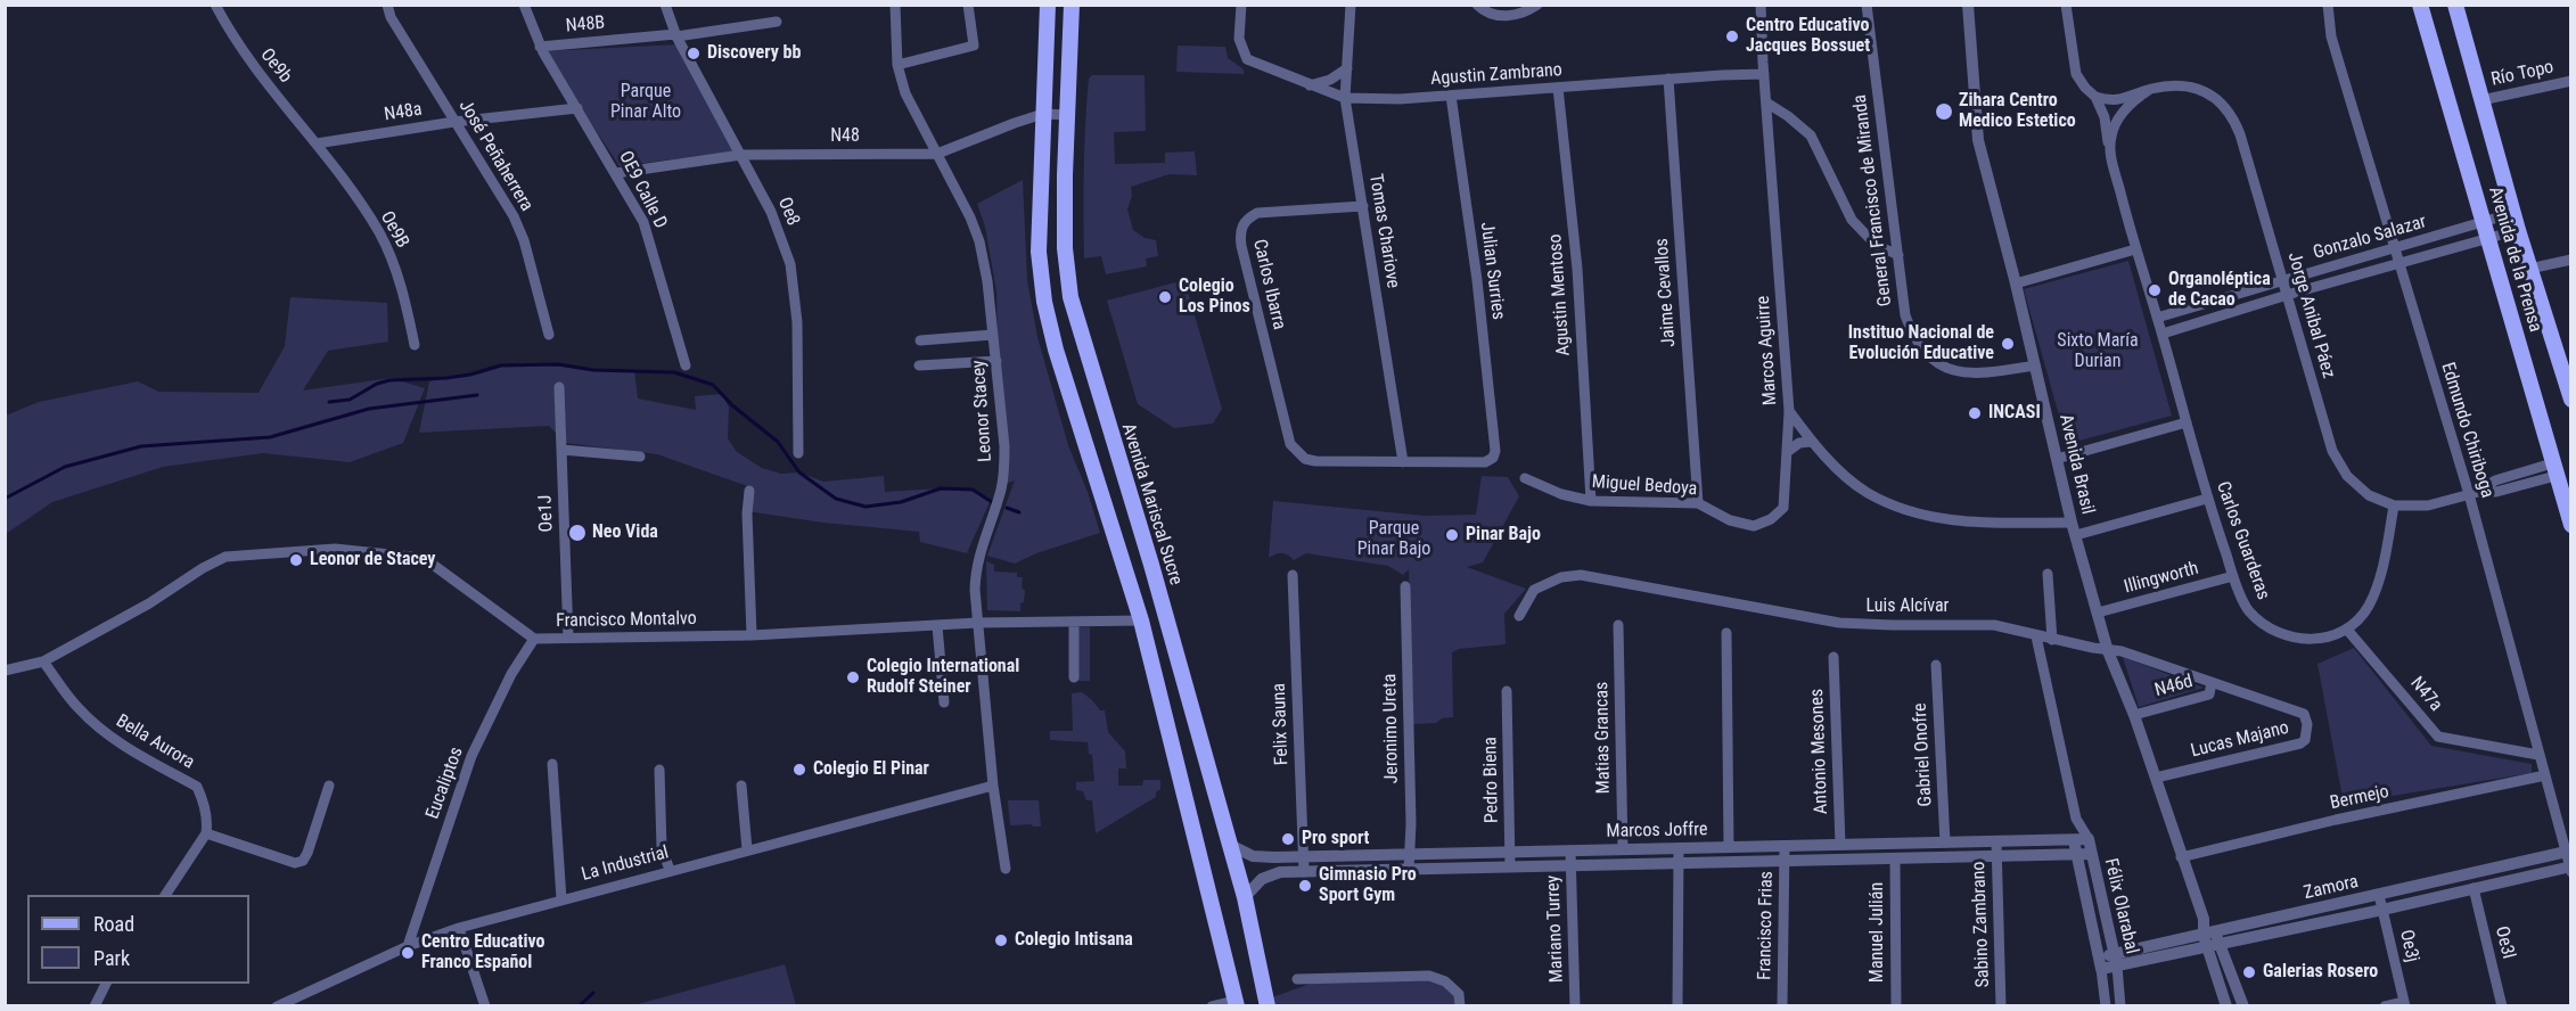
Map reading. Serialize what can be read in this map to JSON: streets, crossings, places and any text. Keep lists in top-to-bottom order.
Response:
{
  "streets": {
    "main road": ["Avenida de la Prensa", "Avenida Mariscal Sucre"],
    "street": [
      "N48B",
      "Oe9b",
      "Río Topo",
      "Agustin Zambrano",
      "N48a",
      "N48",
      "José Peñaherrera",
      "OE9 Calle D",
      "General Francisco de Miranda",
      "Oe8",
      "Oe9B",
      "Tomas Chariove",
      "Gonzalo Salazar",
      "Julian Surries",
      "Carlos Ibarra",
      "Jaime Cevallos",
      "Agustin Mentoso",
      "Jorge Anibal Páez",
      "Marcos Aguirre",
      "Leonor Stacey",
      "Edmundo Chiriboga",
      "Avenida Brasil",
      "Miguel Bedoya",
      "Oe1J",
      "Carlos Guarderas",
      "Illingworth",
      "Luis Alcívar",
      "Francisco Montalvo",
      "N46d",
      "N47a",
      "Felix Sauna",
      "Jeronimo Ureta",
      "Matias Grancas",
      "Lucas Majano",
      "Bella Aurora",
      "Antonio Mesones",
      "Gabriel Onofre",
      "Pedro Biena",
      "Eucaliptos",
      "Bermejo",
      "Marcos Joffre",
      "La Industrial",
      "Zamora",
      "Félix Olarabal",
      "Sabino Zambrano",
      "Francisco Frias",
      "Mariano Turrey",
      "Manuel Julián",
      "Oe3l",
      "Oe3j"
    ]
  },
  "crossings": [
    ["N48B", "OE9 Calle D"],
    ["N48B", "Oe8"],
    ["Oe9b", "N48a"],
    ["Oe9b", "Oe9B"],
    ["Río Topo", "Avenida de la Prensa"],
    ["Agustin Zambrano", "Tomas Chariove"],
    ["Agustin Zambrano", "Julian Surries"],
    ["Agustin Zambrano", "Jaime Cevallos"],
    ["Agustin Zambrano", "Agustin Mentoso"],
    ["Agustin Zambrano", "Marcos Aguirre"],
    ["N48a", "José Peñaherrera"],
    ["N48a", "OE9 Calle D"],
    ["N48a", "Oe9B"],
    ["N48", "OE9 Calle D"],
    ["N48", "Oe8"],
    ["N48", "Leonor Stacey"],
    ["N48", "Avenida Mariscal Sucre"],
    ["General Francisco de Miranda", "Avenida Brasil"],
    ["Tomas Chariove", "Julian Surries"],
    ["Tomas Chariove", "Carlos Ibarra"],
    ["Gonzalo Salazar", "Avenida de la Prensa"],
    ["Gonzalo Salazar", "Jorge Anibal Páez"],
    ["Gonzalo Salazar", "Edmundo Chiriboga"],
    ["Gonzalo Salazar", "Carlos Guarderas"],
    ["Avenida de la Prensa", "Jorge Anibal Páez"],
    ["Julian Surries", "Carlos Ibarra"],
    ["Jaime Cevallos", "Miguel Bedoya"],
    ["Agustin Mentoso", "Miguel Bedoya"],
    ["Jorge Anibal Páez", "Edmundo Chiriboga"],
    ["Marcos Aguirre", "Avenida Brasil"],
    ["Marcos Aguirre", "Miguel Bedoya"],
    ["Marcos Aguirre", "Carlos Guarderas"],
    ["Leonor Stacey", "Francisco Montalvo"],
    ["Leonor Stacey", "La Industrial"],
    ["Edmundo Chiriboga", "N47a"],
    ["Edmundo Chiriboga", "Bermejo"],
    ["Edmundo Chiriboga", "Zamora"],
    ["Avenida Brasil", "Illingworth"],
    ["Avenida Brasil", "Luis Alcívar"],
    ["Avenida Brasil", "N46d"],
    ["Avenida Brasil", "Lucas Majano"],
    ["Avenida Brasil", "Bermejo"],
    ["Avenida Brasil", "Zamora"],
    ["Avenida Mariscal Sucre", "Marcos Joffre"],
    ["Oe1J", "Francisco Montalvo"],
    ["Carlos Guarderas", "Illingworth"],
    ["Carlos Guarderas", "N47a"],
    ["Luis Alcívar", "N46d"],
    ["Luis Alcívar", "Lucas Majano"],
    ["Luis Alcívar", "Félix Olarabal"],
    ["Francisco Montalvo", "Bella Aurora"],
    ["Francisco Montalvo", "Eucaliptos"],
    ["Felix Sauna", "Marcos Joffre"],
    ["Jeronimo Ureta", "Marcos Joffre"],
    ["Matias Grancas", "Marcos Joffre"],
    ["Antonio Mesones", "Marcos Joffre"],
    ["Gabriel Onofre", "Marcos Joffre"],
    ["Pedro Biena", "Marcos Joffre"],
    ["Eucaliptos", "La Industrial"],
    ["Marcos Joffre", "Félix Olarabal"],
    ["Marcos Joffre", "Sabino Zambrano"],
    ["Marcos Joffre", "Francisco Frias"],
    ["Marcos Joffre", "Mariano Turrey"],
    ["Marcos Joffre", "Manuel Julián"],
    ["Zamora", "Félix Olarabal"],
    ["Zamora", "Oe3l"],
    ["Zamora", "Oe3j"]
  ],
  "parks": ["Parque Pinar Alto", "Sixto María Durian", "Parque Pinar Bajo"],
  "places": [
    "Centro Educativo Jacques Bossuet",
    "Discovery bb",
    "Zihara Centro Medico Estetico",
    "Organoléptica de Cacao",
    "Colegio Los Pinos",
    "Instituo Nacional de Evolución Educative",
    "INCASI",
    "Neo Vida",
    "Pinar Bajo",
    "Leonor de Stacey",
    "Colegio International Rudolf Steiner",
    "Colegio El Pinar",
    "Pro sport",
    "Gimnasio Pro Sport Gym",
    "Colegio Intisana",
    "Centro Educativo Franco Español",
    "Galerias Rosero"
  ],
  "legend": ["Road", "Park"]
}
